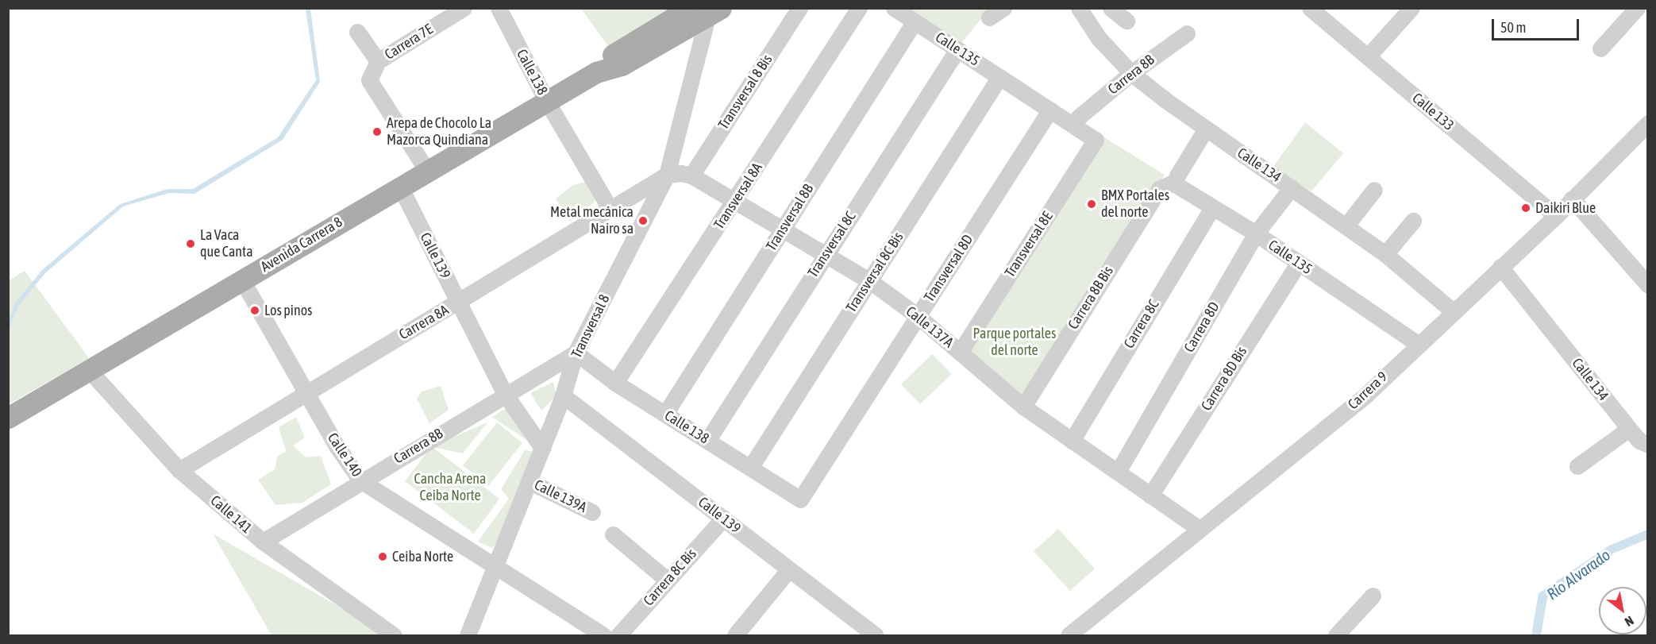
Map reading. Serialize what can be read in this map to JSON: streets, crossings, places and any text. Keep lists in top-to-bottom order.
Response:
{
  "streets": {
    "main road": ["Avenida Carrera 8"],
    "street": [
      "Carrera 7E",
      "Calle 135",
      "Calle 138",
      "Carrera 8B",
      "Transversal 8 Bis",
      "Calle 133",
      "Calle 134",
      "Transversal 8A",
      "Transversal 8B",
      "Transversal 8C",
      "Transversal 8E",
      "Calle 139",
      "Transversal 8D",
      "Transversal 8C Bis",
      "Carrera 8B Bis",
      "Carrera 8A",
      "Carrera 8C",
      "Transversal 8",
      "Calle 137A",
      "Carrera 8D",
      "Carrera 8D Bis",
      "Carrera 9",
      "Calle 140",
      "Calle 139A",
      "Calle 141",
      "Carrera 8C Bis"
    ]
  },
  "crossings": [
    ["Calle 135", "Transversal 8B"],
    ["Calle 135", "Transversal 8C"],
    ["Calle 135", "Transversal 8E"],
    ["Calle 135", "Transversal 8D"],
    ["Calle 135", "Transversal 8C Bis"],
    ["Calle 135", "Carrera 8B Bis"],
    ["Calle 135", "Carrera 8C"],
    ["Calle 135", "Carrera 8D"],
    ["Calle 135", "Carrera 8D Bis"],
    ["Calle 135", "Carrera 9"],
    ["Calle 138", "Carrera 8B"],
    ["Calle 138", "Transversal 8A"],
    ["Calle 138", "Transversal 8B"],
    ["Calle 138", "Avenida Carrera 8"],
    ["Calle 138", "Transversal 8C"],
    ["Calle 138", "Transversal 8D"],
    ["Calle 138", "Transversal 8C Bis"],
    ["Calle 138", "Carrera 8A"],
    ["Calle 138", "Transversal 8"],
    ["Carrera 8B", "Calle 134"],
    ["Carrera 8B", "Calle 139"],
    ["Carrera 8B", "Transversal 8"],
    ["Carrera 8B", "Calle 140"],
    ["Carrera 8B", "Calle 141"],
    ["Transversal 8 Bis", "Calle 137A"],
    ["Calle 133", "Carrera 9"],
    ["Calle 134", "Carrera 8D"],
    ["Calle 134", "Carrera 9"],
    ["Transversal 8A", "Calle 137A"],
    ["Transversal 8B", "Calle 137A"],
    ["Avenida Carrera 8", "Calle 139"],
    ["Avenida Carrera 8", "Transversal 8"],
    ["Avenida Carrera 8", "Calle 140"],
    ["Avenida Carrera 8", "Calle 141"],
    ["Transversal 8C", "Calle 137A"],
    ["Transversal 8E", "Calle 137A"],
    ["Calle 139", "Carrera 8A"],
    ["Calle 139", "Transversal 8"],
    ["Calle 139", "Carrera 8C Bis"],
    ["Transversal 8D", "Calle 137A"],
    ["Transversal 8C Bis", "Calle 137A"],
    ["Carrera 8B Bis", "Calle 137A"],
    ["Carrera 8A", "Transversal 8"],
    ["Carrera 8A", "Calle 140"],
    ["Carrera 8A", "Calle 141"],
    ["Carrera 8C", "Calle 137A"],
    ["Transversal 8", "Calle 140"],
    ["Transversal 8", "Calle 139A"],
    ["Calle 137A", "Carrera 8D"],
    ["Calle 137A", "Carrera 8D Bis"],
    ["Calle 137A", "Carrera 9"]
  ],
  "water": ["Río Alvarado"],
  "parks": ["Parque portales del norte", "Cancha Arena Ceiba Norte"],
  "places": [
    "Arepa de Chocolo La Mazorca Quindiana",
    "BMX Portales del norte",
    "Daikiri Blue",
    "Metal mecánica Nairo sa",
    "La Vaca que Canta",
    "Los pinos",
    "Ceiba Norte"
  ],
  "scale_bar": "50 m",
  "north": "bottom right"
}
